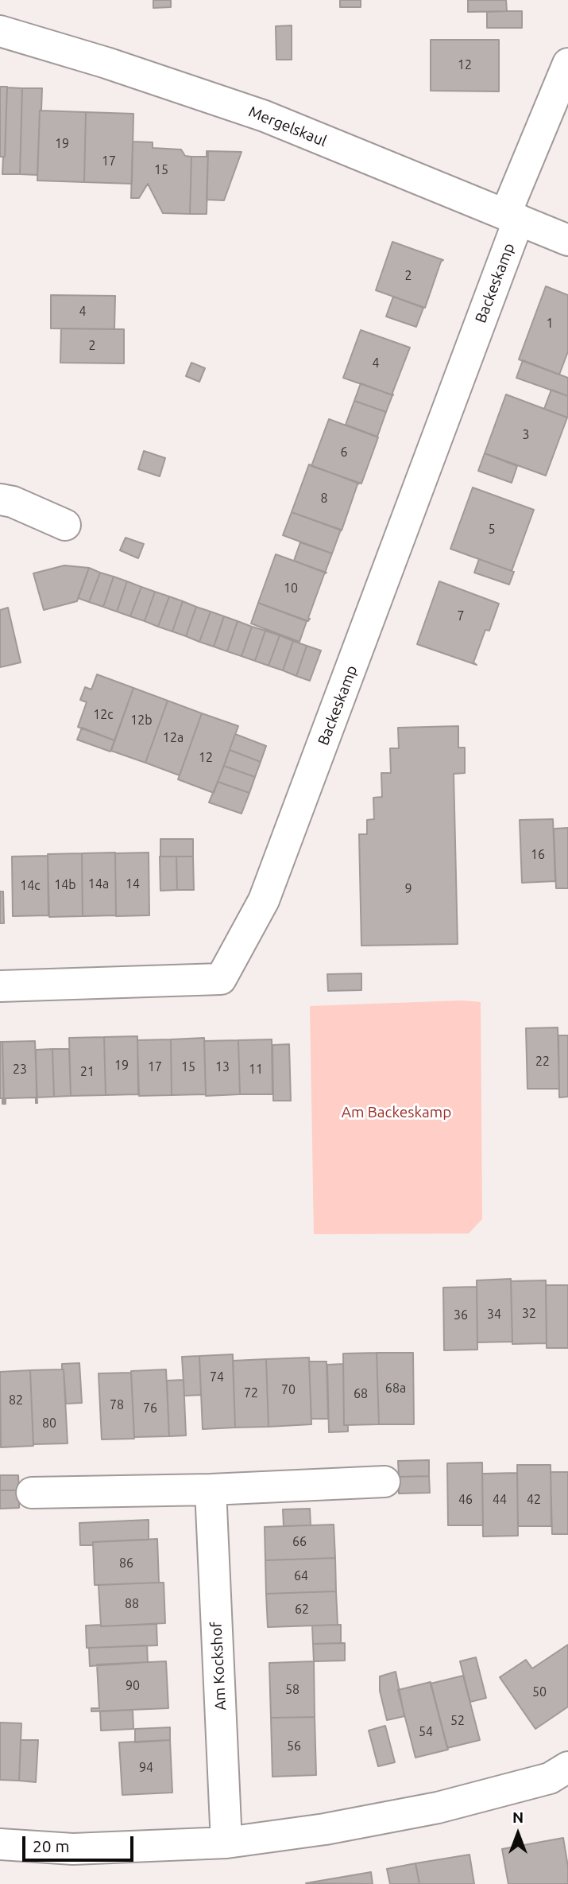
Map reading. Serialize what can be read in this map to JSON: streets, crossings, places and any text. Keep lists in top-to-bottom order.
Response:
{
  "streets": {
    "street": ["Mergelskaul", "Backeskamp", "Am Kockshof"]
  },
  "crossings": [
    ["Mergelskaul", "Backeskamp"]
  ],
  "parks": ["Am Backeskamp"],
  "house_numbers": [
    "12",
    "19",
    "17",
    "15",
    "2",
    "4",
    "1",
    "2",
    "4",
    "3",
    "6",
    "8",
    "5",
    "10",
    "7",
    "12c",
    "12b",
    "12a",
    "12",
    "16",
    "14a",
    "14",
    "14b",
    "14c",
    "9",
    "22",
    "19",
    "17",
    "15",
    "13",
    "23",
    "11",
    "21",
    "32",
    "34",
    "36",
    "74",
    "68a",
    "70",
    "72",
    "68",
    "82",
    "78",
    "76",
    "80",
    "46",
    "44",
    "42",
    "66",
    "86",
    "64",
    "88",
    "62",
    "90",
    "58",
    "50",
    "52",
    "54",
    "56",
    "94"
  ],
  "scale_bar": "20 m",
  "north": "top"
}
